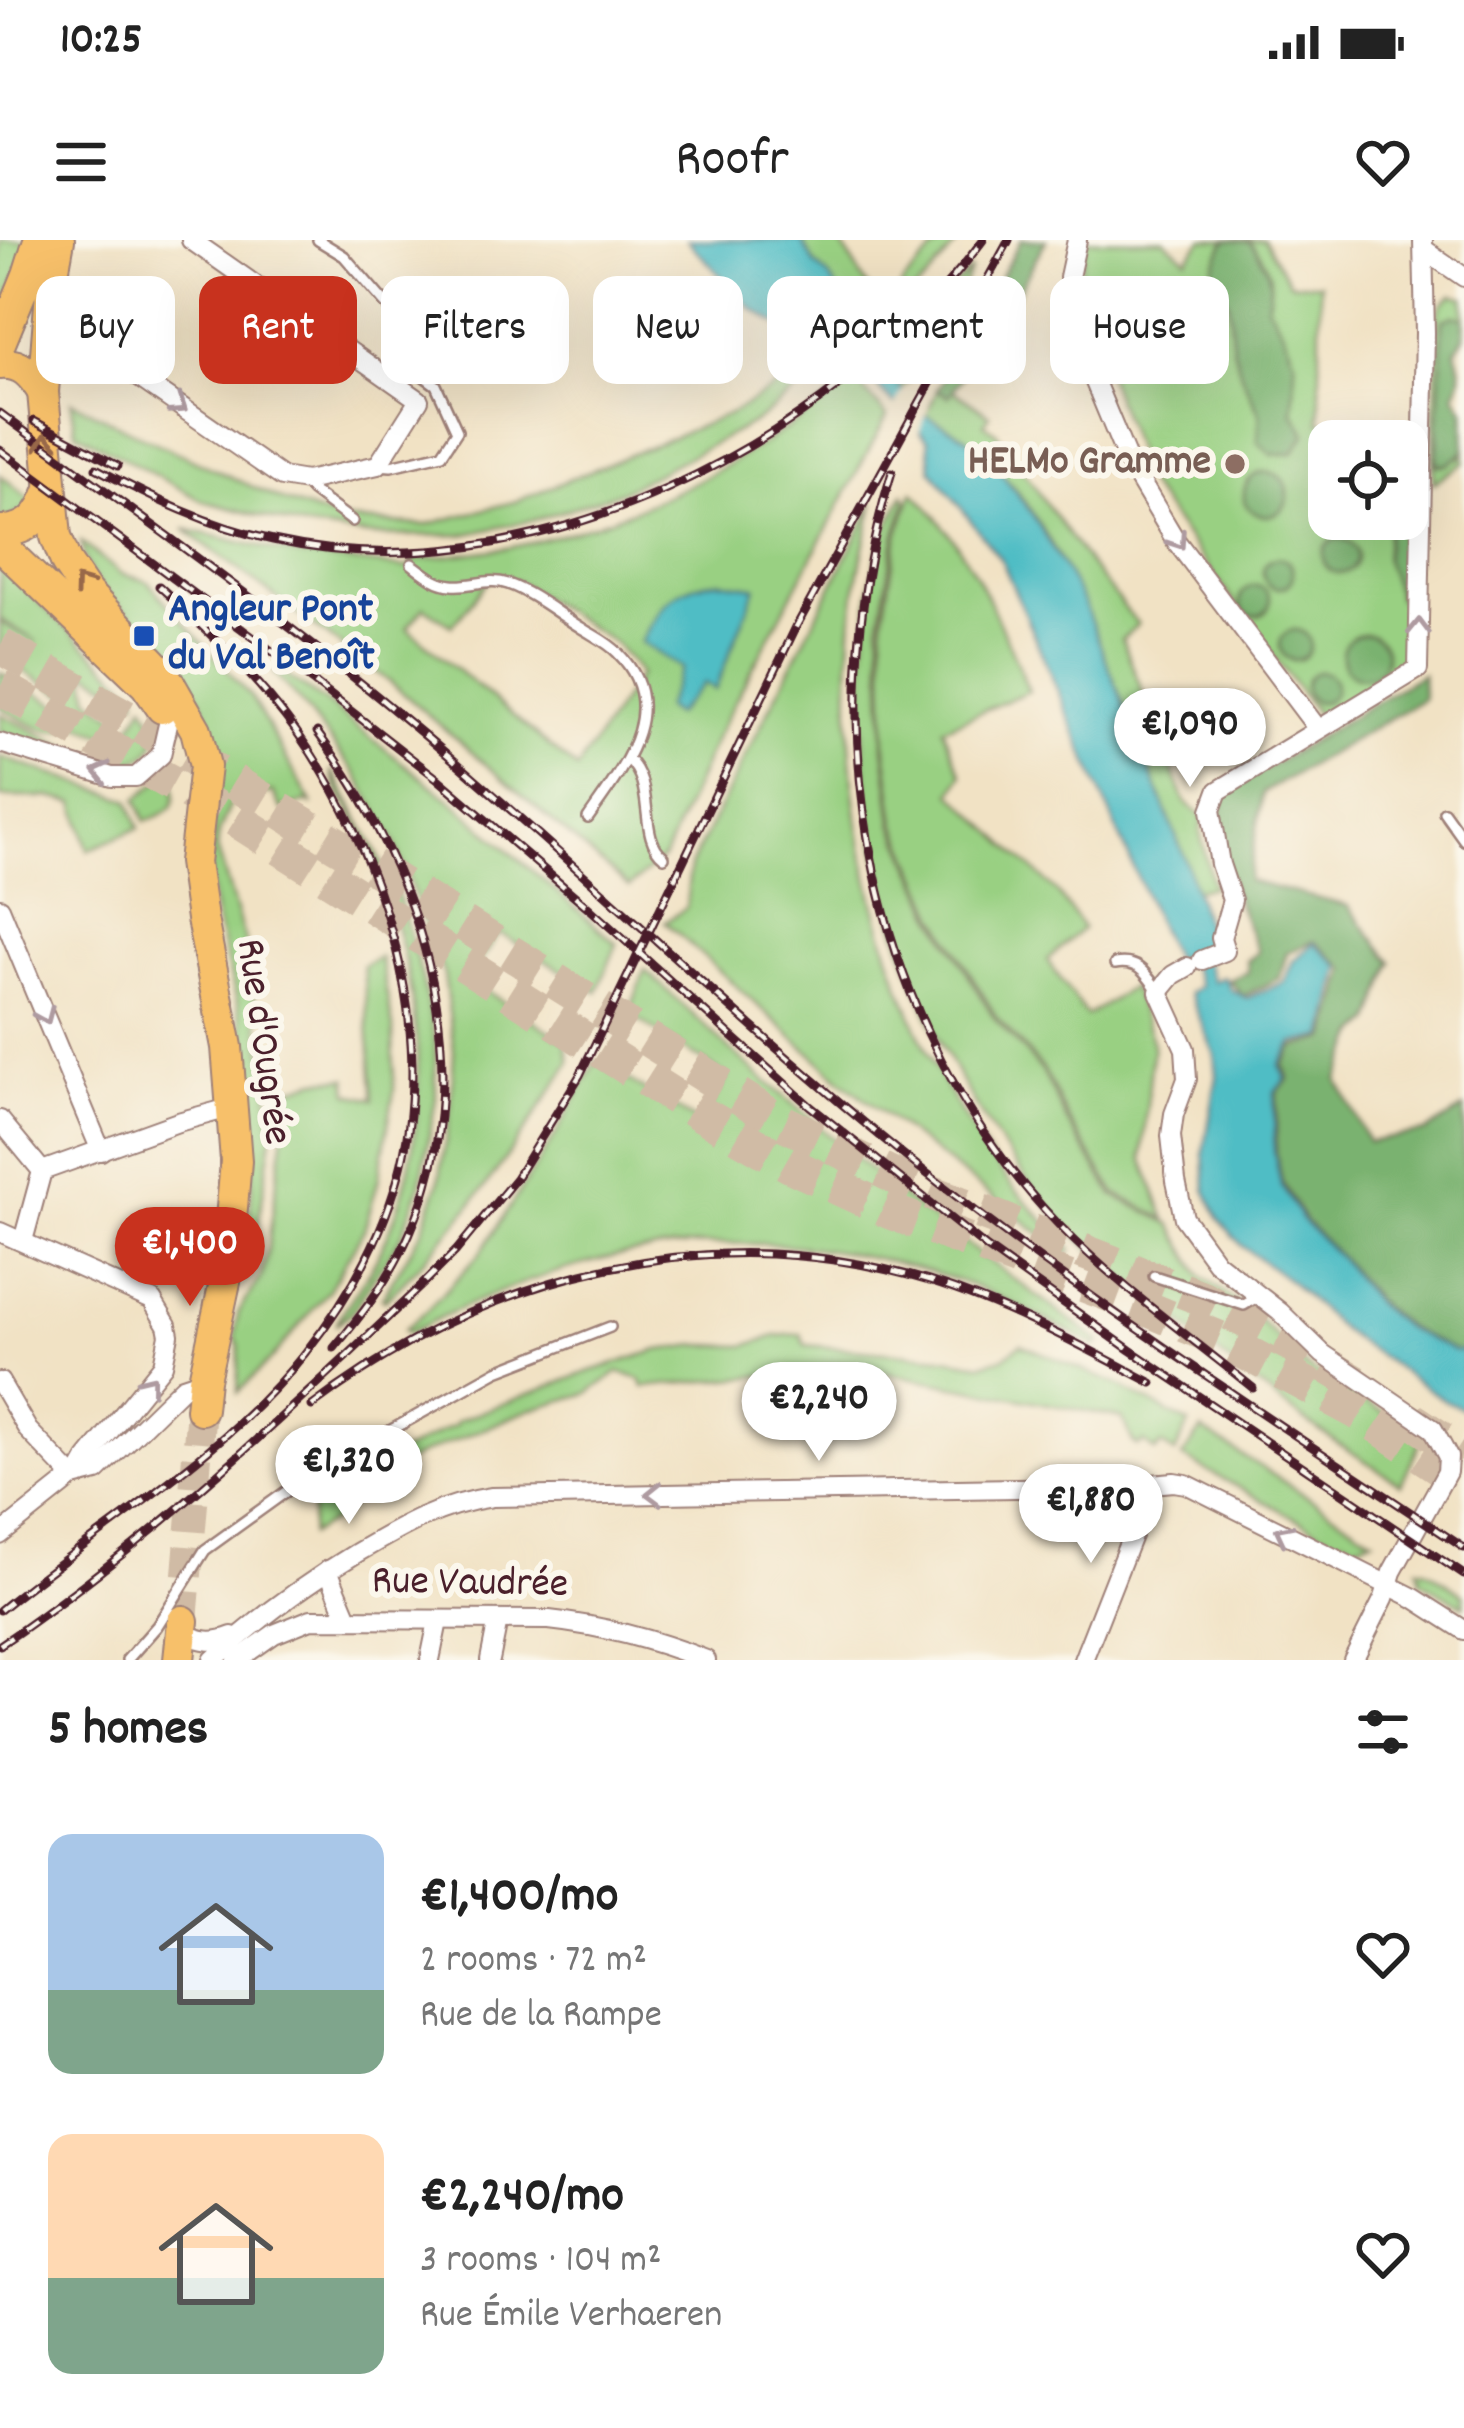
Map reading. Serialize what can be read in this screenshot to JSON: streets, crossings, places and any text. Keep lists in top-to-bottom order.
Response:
{
  "streets": {
    "main road": ["Rue d'Ougrée"],
    "street": ["Rue Vaudrée"]
  },
  "places": {
    "other": ["HELMo Gramme"],
    "transit": ["Angleur Pont du Val Benoît"]
  },
  "page": {
    "status": "10:25",
    "header": "Roofr",
    "chip": [
      "Buy",
      "Rent",
      "Filters",
      "New",
      "Apartment",
      "House"
    ],
    "price": [
      "€1,090",
      "€1,400",
      "€2,240",
      "€1,320",
      "€1,880"
    ],
    "heading": "5 homes",
    "list": [
      {
        "name": "€1,400/mo",
        "note": "2 rooms · 72 m² · Rue de la Rampe"
      },
      {
        "name": "€2,240/mo",
        "note": "3 rooms · 104 m² · Rue Émile Verhaeren"
      }
    ]
  }
}
